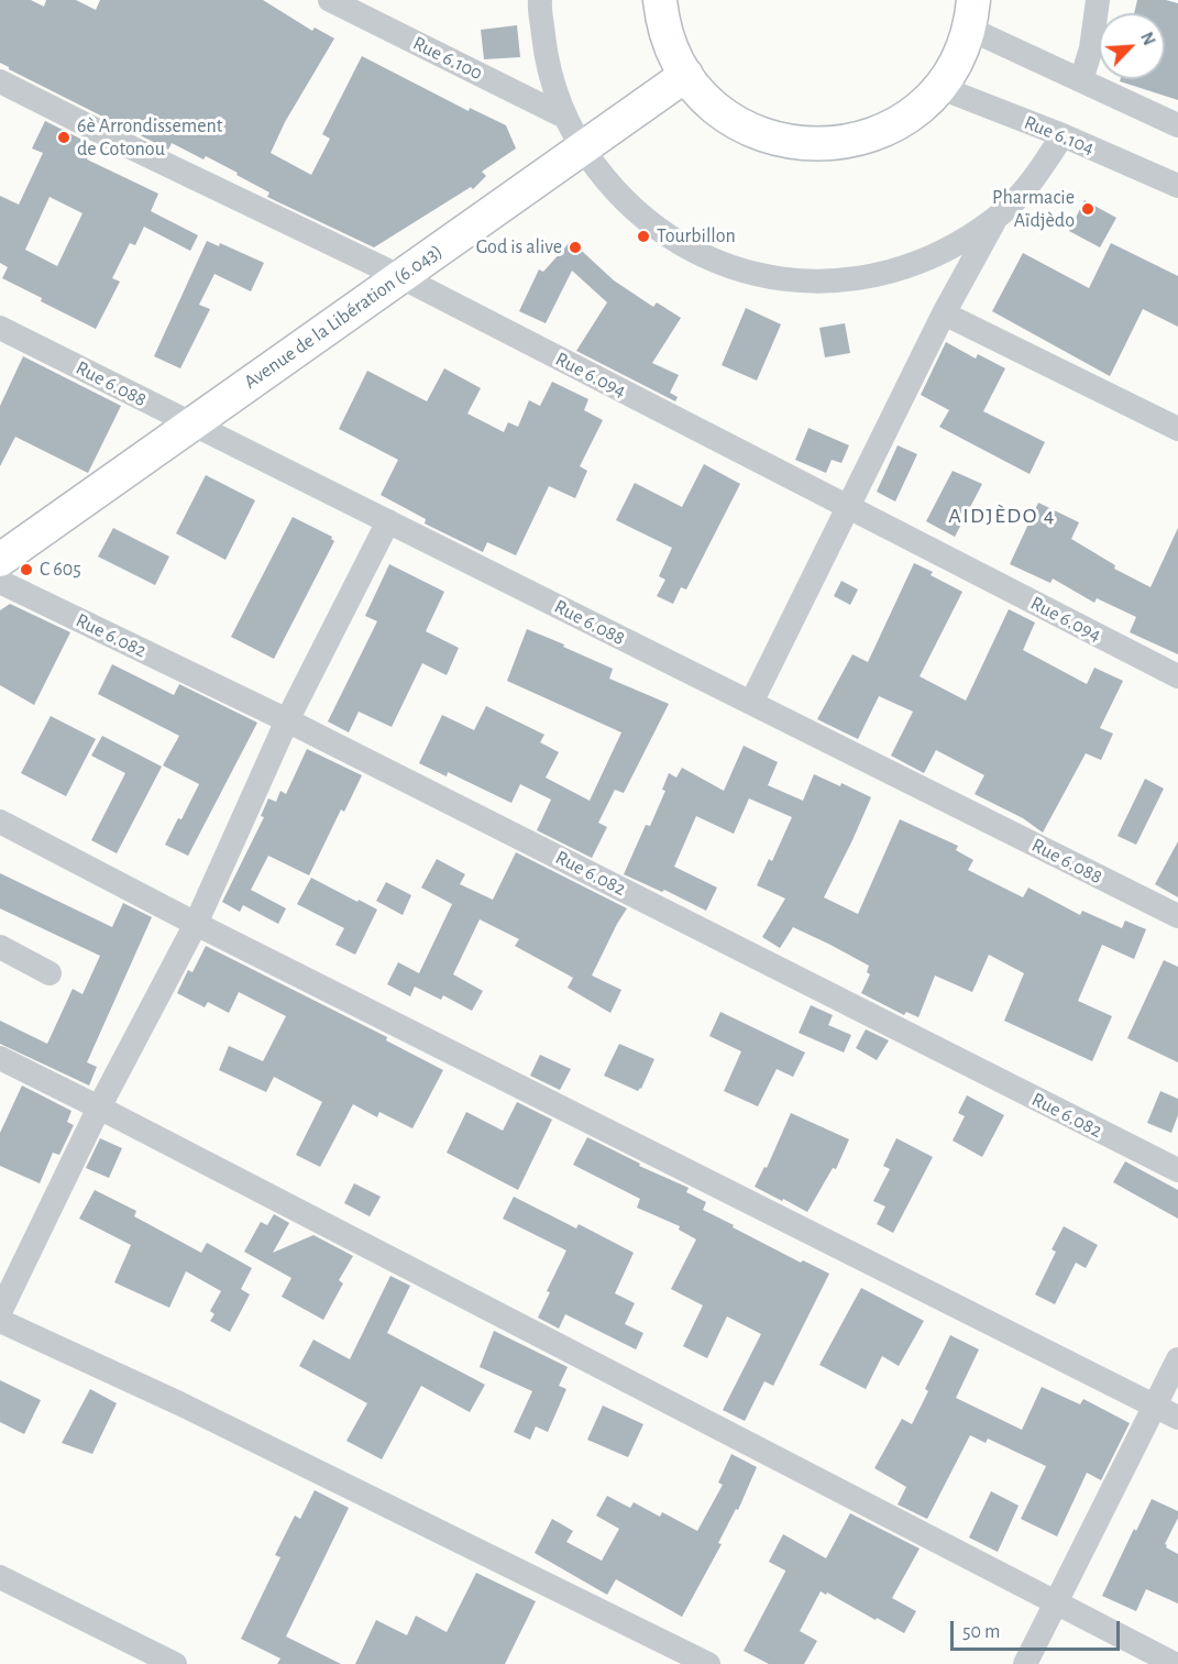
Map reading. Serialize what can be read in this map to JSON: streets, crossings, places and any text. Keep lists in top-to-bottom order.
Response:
{
  "streets": {
    "main road": ["Avenue de la Libération (6.043)"],
    "street": [
      "Rue 6.100",
      "Rue 6.104",
      "Rue 6.094",
      "Rue 6.088",
      "Rue 6.082"
    ]
  },
  "crossings": [
    ["Avenue de la Libération (6.043)", "Rue 6.094"],
    ["Avenue de la Libération (6.043)", "Rue 6.088"]
  ],
  "districts": ["AIDJÈDO 4"],
  "places": [
    "6è Arrondissement de Cotonou",
    "Pharmacie Aïdjèdo",
    "Tourbillon",
    "God is alive",
    "C 605"
  ],
  "scale_bar": "50 m",
  "north": "top right"
}
